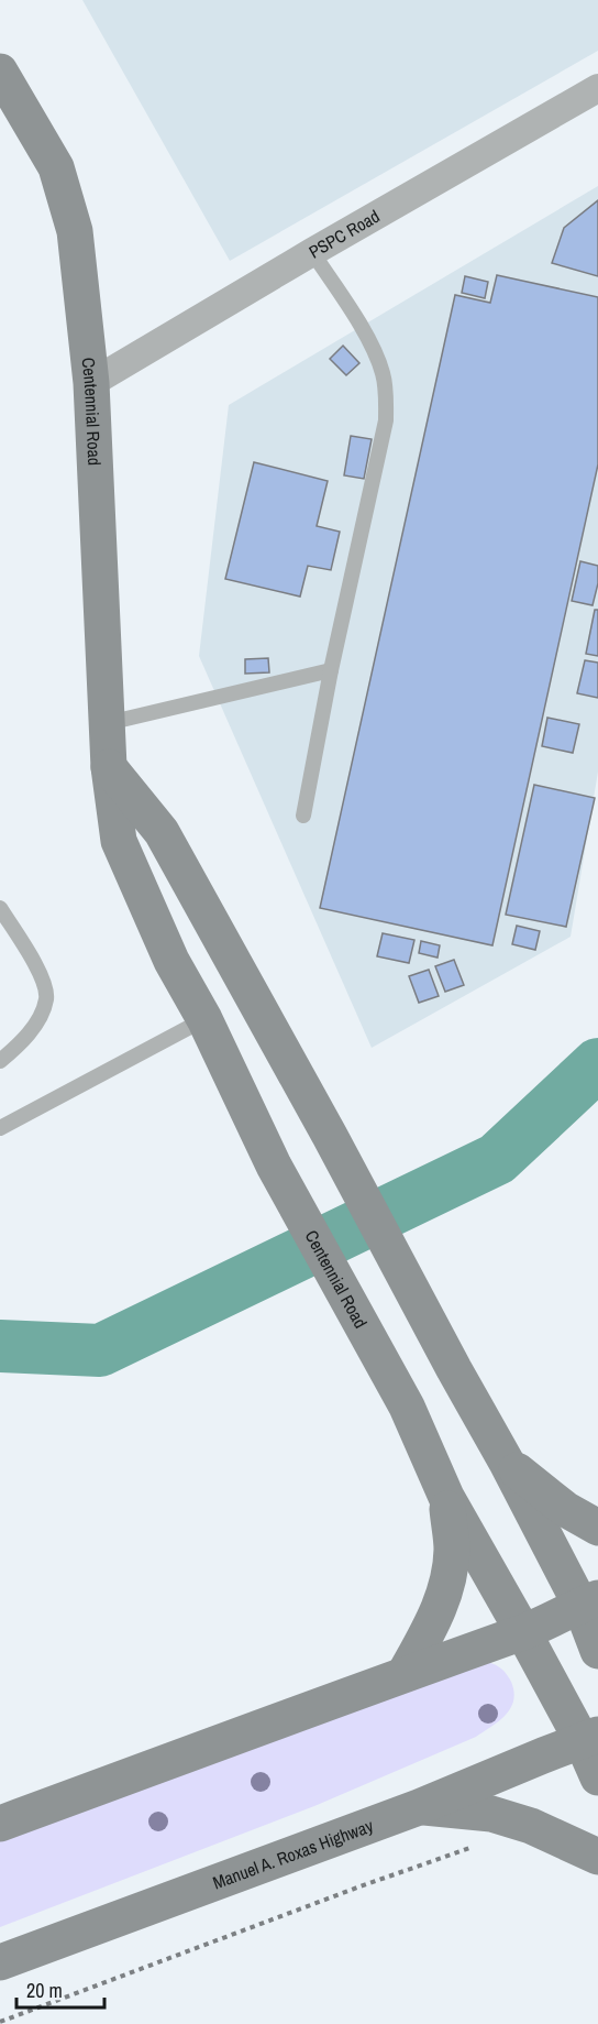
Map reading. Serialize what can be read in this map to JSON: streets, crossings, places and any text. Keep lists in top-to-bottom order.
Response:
{
  "streets": {
    "street": ["PSPC Road", "Centennial Road", "Manuel A. Roxas Highway"]
  },
  "crossings": [
    ["PSPC Road", "Centennial Road"],
    ["Centennial Road", "Manuel A. Roxas Highway"]
  ],
  "scale_bar": "20 m"
}
